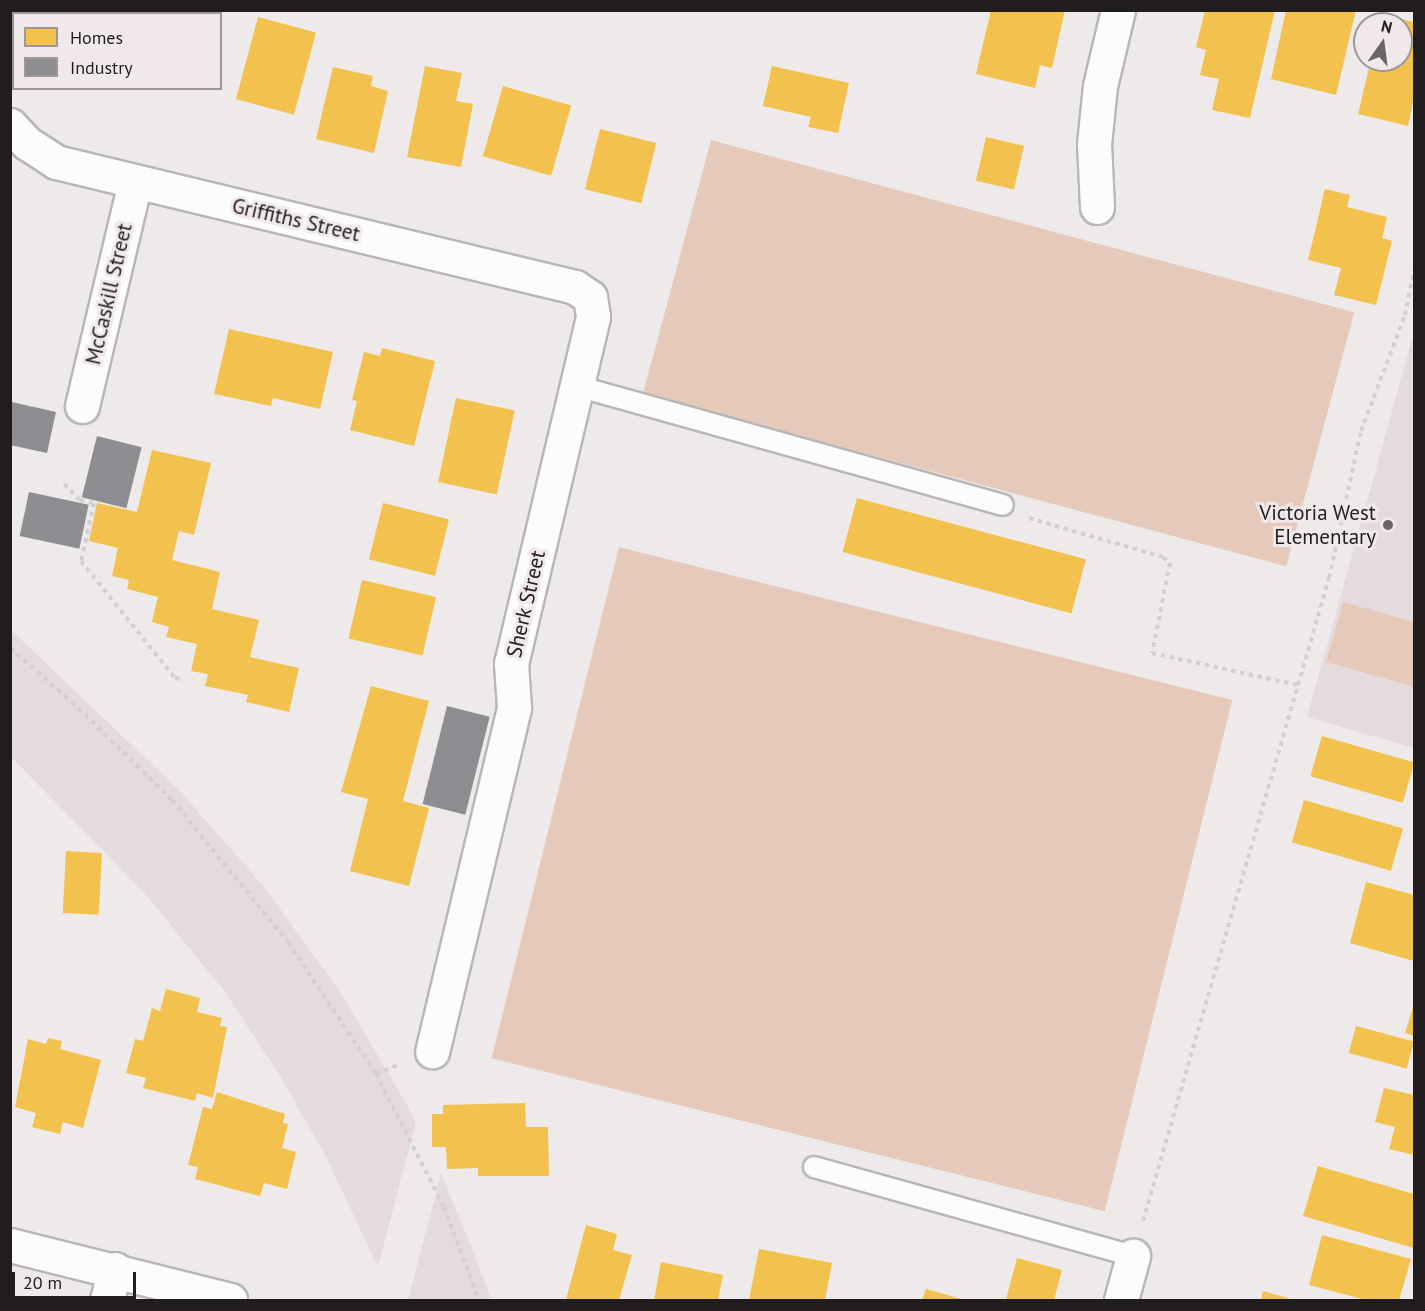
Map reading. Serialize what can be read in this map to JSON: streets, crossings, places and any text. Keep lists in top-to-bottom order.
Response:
{
  "streets": {
    "street": ["Griffiths Street", "McCaskill Street", "Sherk Street"]
  },
  "crossings": [
    ["Griffiths Street", "McCaskill Street"],
    ["Griffiths Street", "Sherk Street"]
  ],
  "places": ["Victoria West Elementary"],
  "legend": ["Homes", "Industry"],
  "scale_bar": "20 m",
  "north": "top"
}
